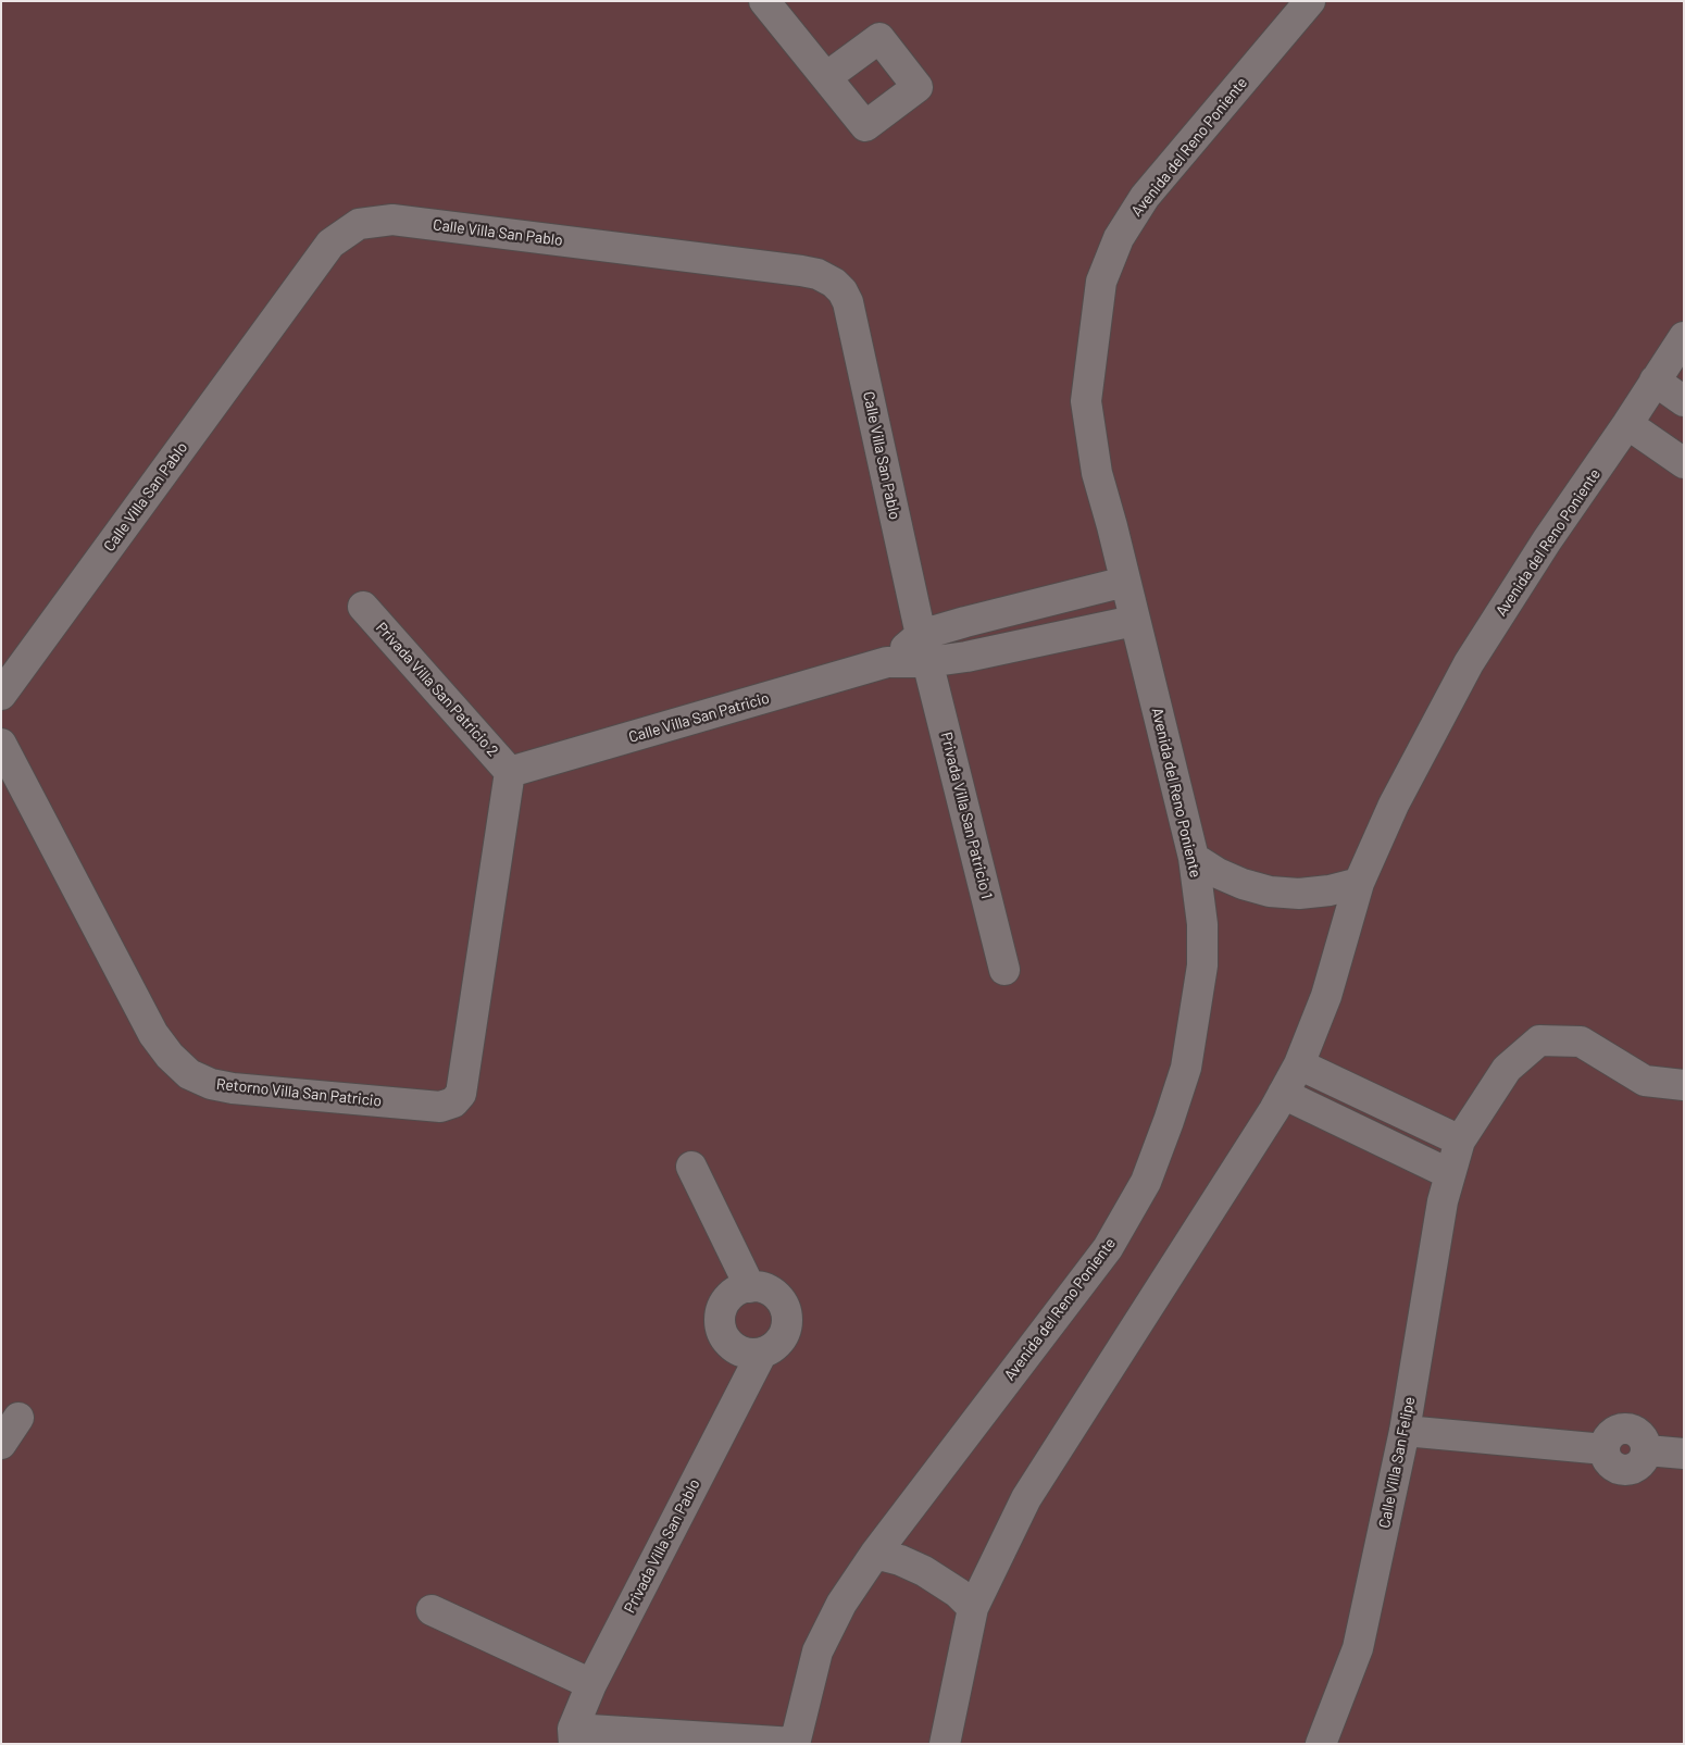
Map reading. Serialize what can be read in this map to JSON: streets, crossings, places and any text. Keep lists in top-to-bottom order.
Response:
{
  "streets": {
    "street": [
      "Avenida del Reno Poniente",
      "Calle Villa San Pablo",
      "Privada Villa San Patricio 2",
      "Calle Villa San Patricio",
      "Privada Villa San Patricio 1",
      "Retorno Villa San Patricio",
      "Calle Villa San Felipe",
      "Privada Villa San Pablo"
    ]
  },
  "crossings": [
    ["Avenida del Reno Poniente", "Calle Villa San Patricio"],
    ["Calle Villa San Pablo", "Calle Villa San Patricio"],
    ["Calle Villa San Pablo", "Privada Villa San Patricio 1"],
    ["Privada Villa San Patricio 2", "Calle Villa San Patricio"],
    ["Privada Villa San Patricio 2", "Retorno Villa San Patricio"],
    ["Calle Villa San Patricio", "Privada Villa San Patricio 1"],
    ["Calle Villa San Patricio", "Retorno Villa San Patricio"]
  ]
}
